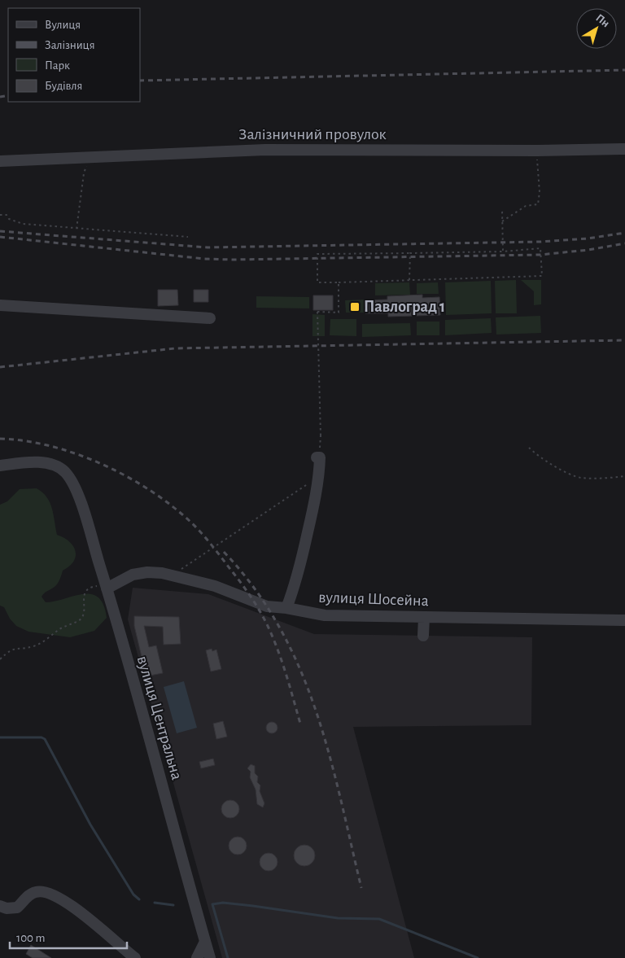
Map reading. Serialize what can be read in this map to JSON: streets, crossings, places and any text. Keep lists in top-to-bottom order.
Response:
{
  "streets": {
    "street": ["Залізничний провулок", "вулиця Шосейна", "вулиця Центральна"]
  },
  "crossings": [
    ["вулиця Шосейна", "вулиця Центральна"]
  ],
  "places": {
    "transit": ["Павлоград 1"]
  },
  "legend": [
    "Вулиця",
    "Залізниця",
    "Парк",
    "Будівля"
  ],
  "scale_bar": "100 m",
  "north": "top right"
}
